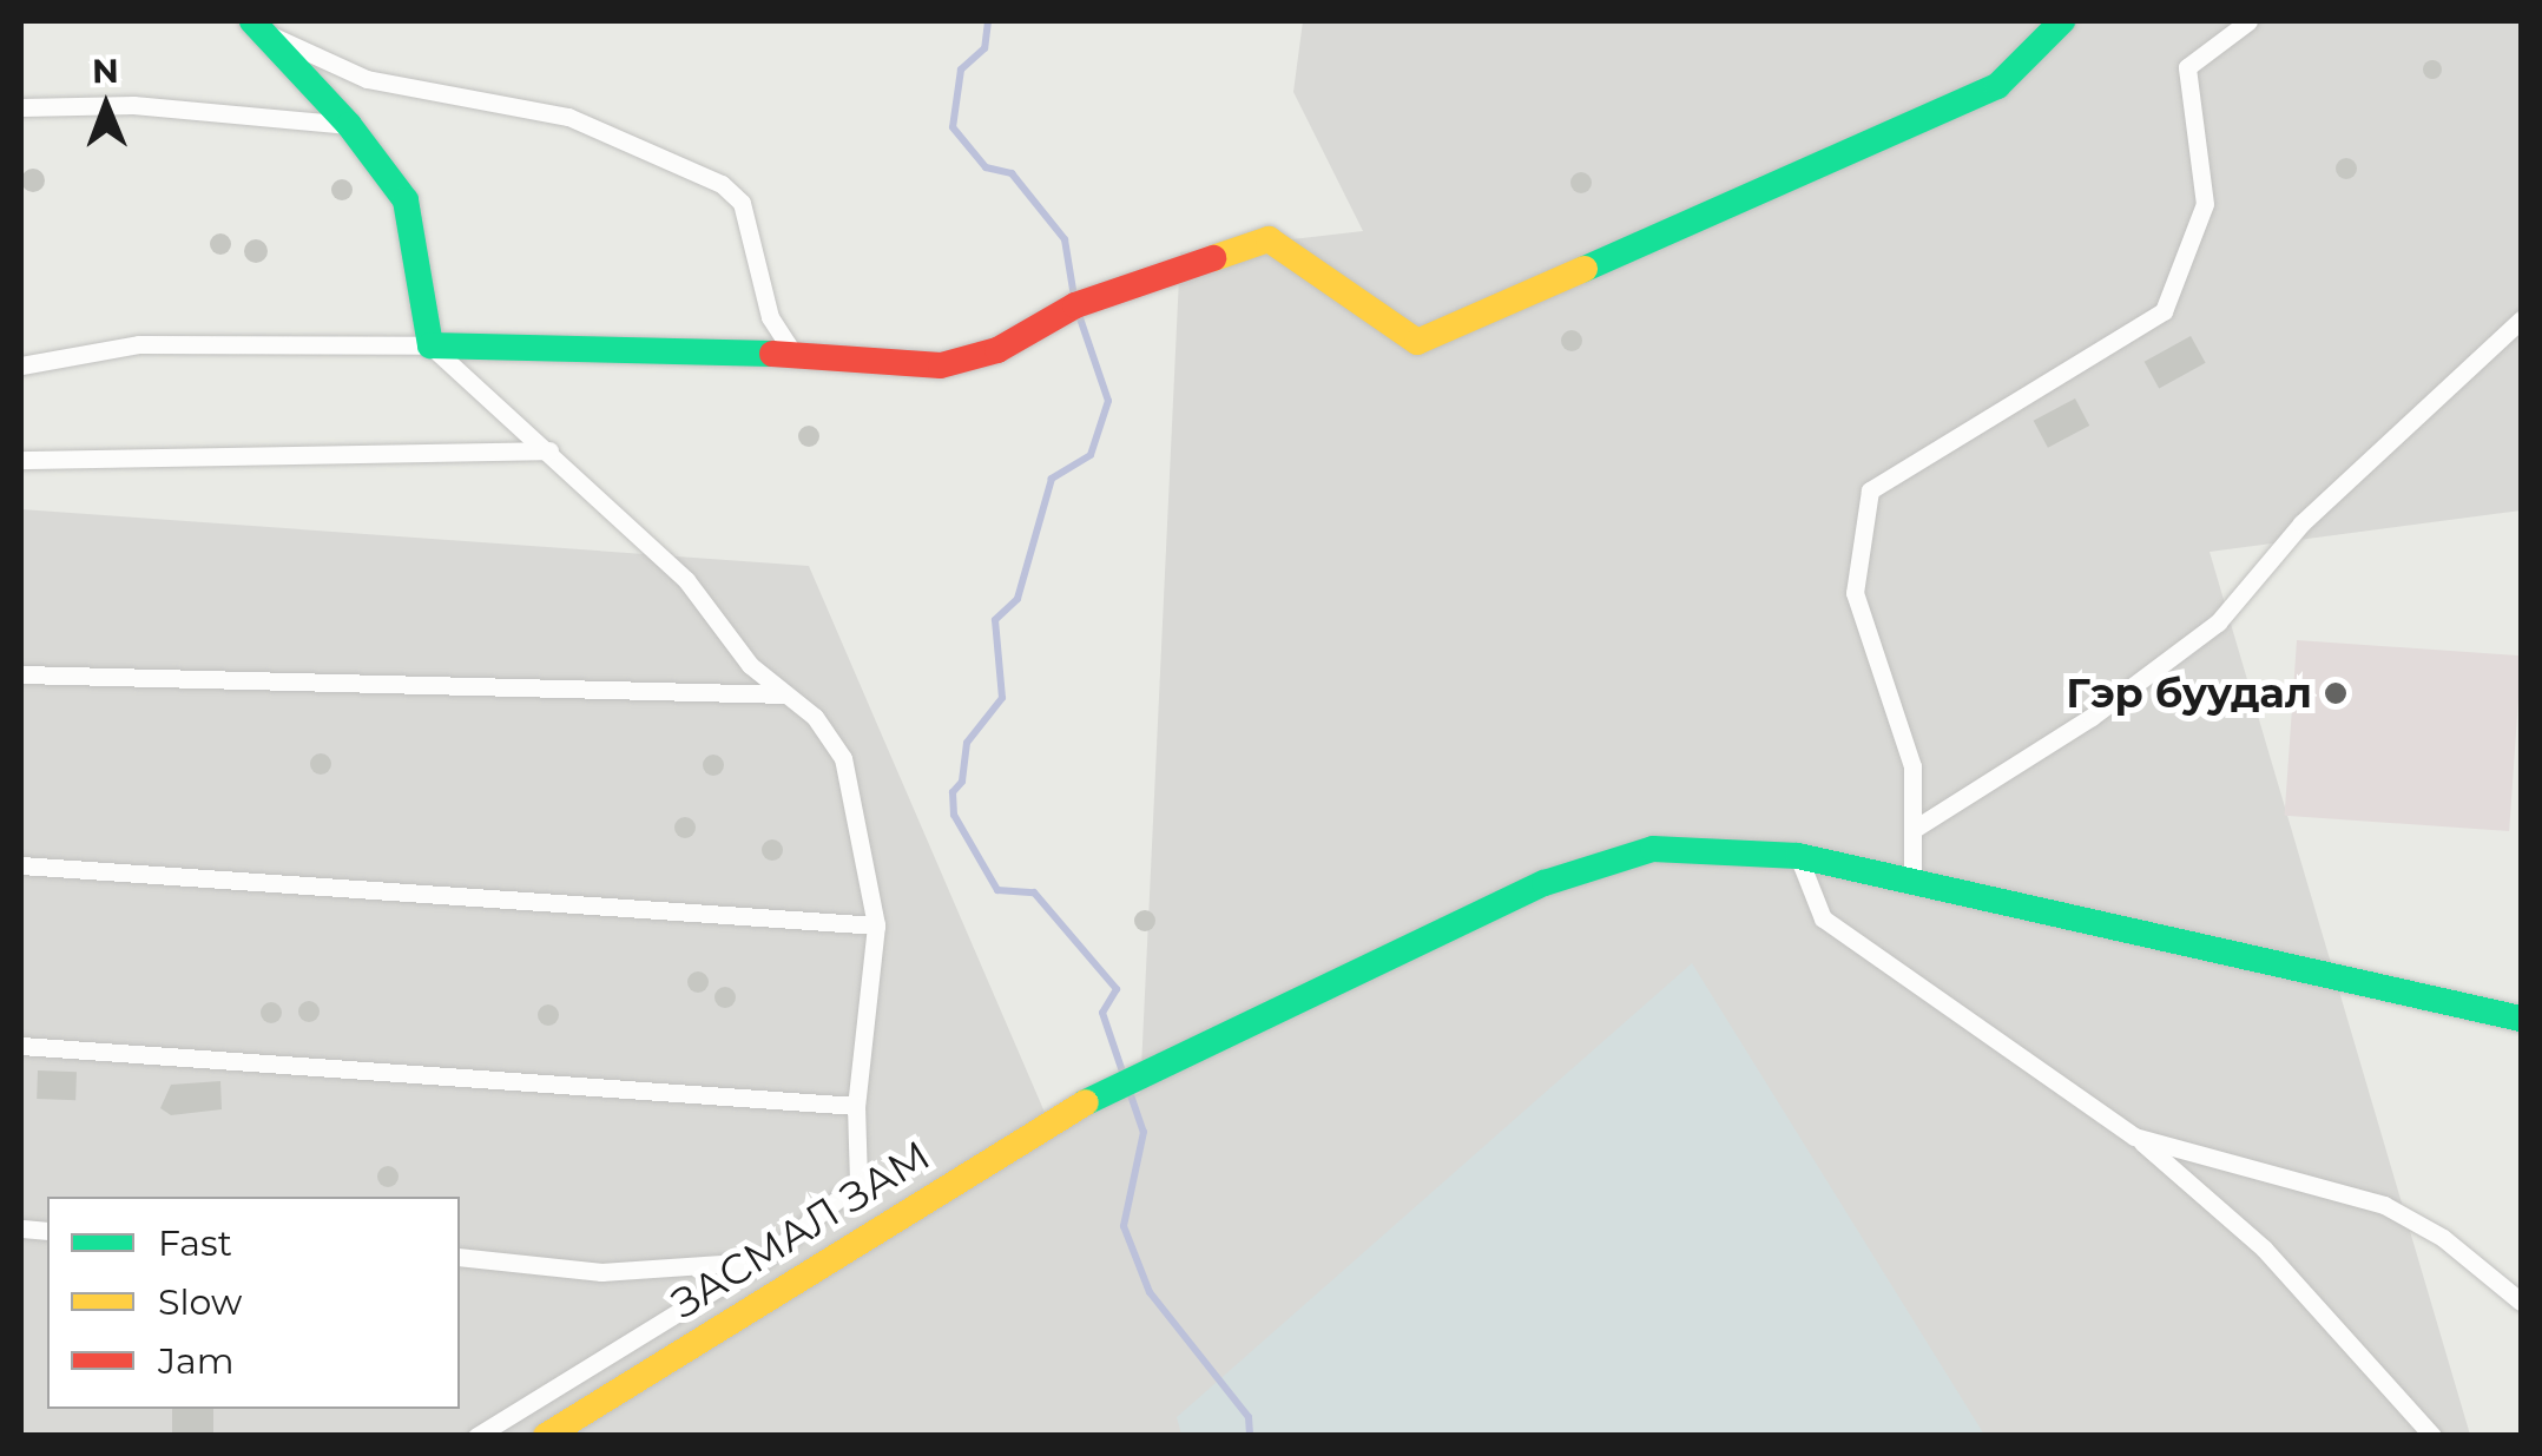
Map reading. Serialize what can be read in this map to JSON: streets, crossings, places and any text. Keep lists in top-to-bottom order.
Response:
{
  "streets": {
    "main road": ["ЗАСМАЛ ЗАМ"]
  },
  "places": ["Гэр буудал"],
  "legend": ["Fast", "Slow", "Jam"],
  "north": "top"
}
